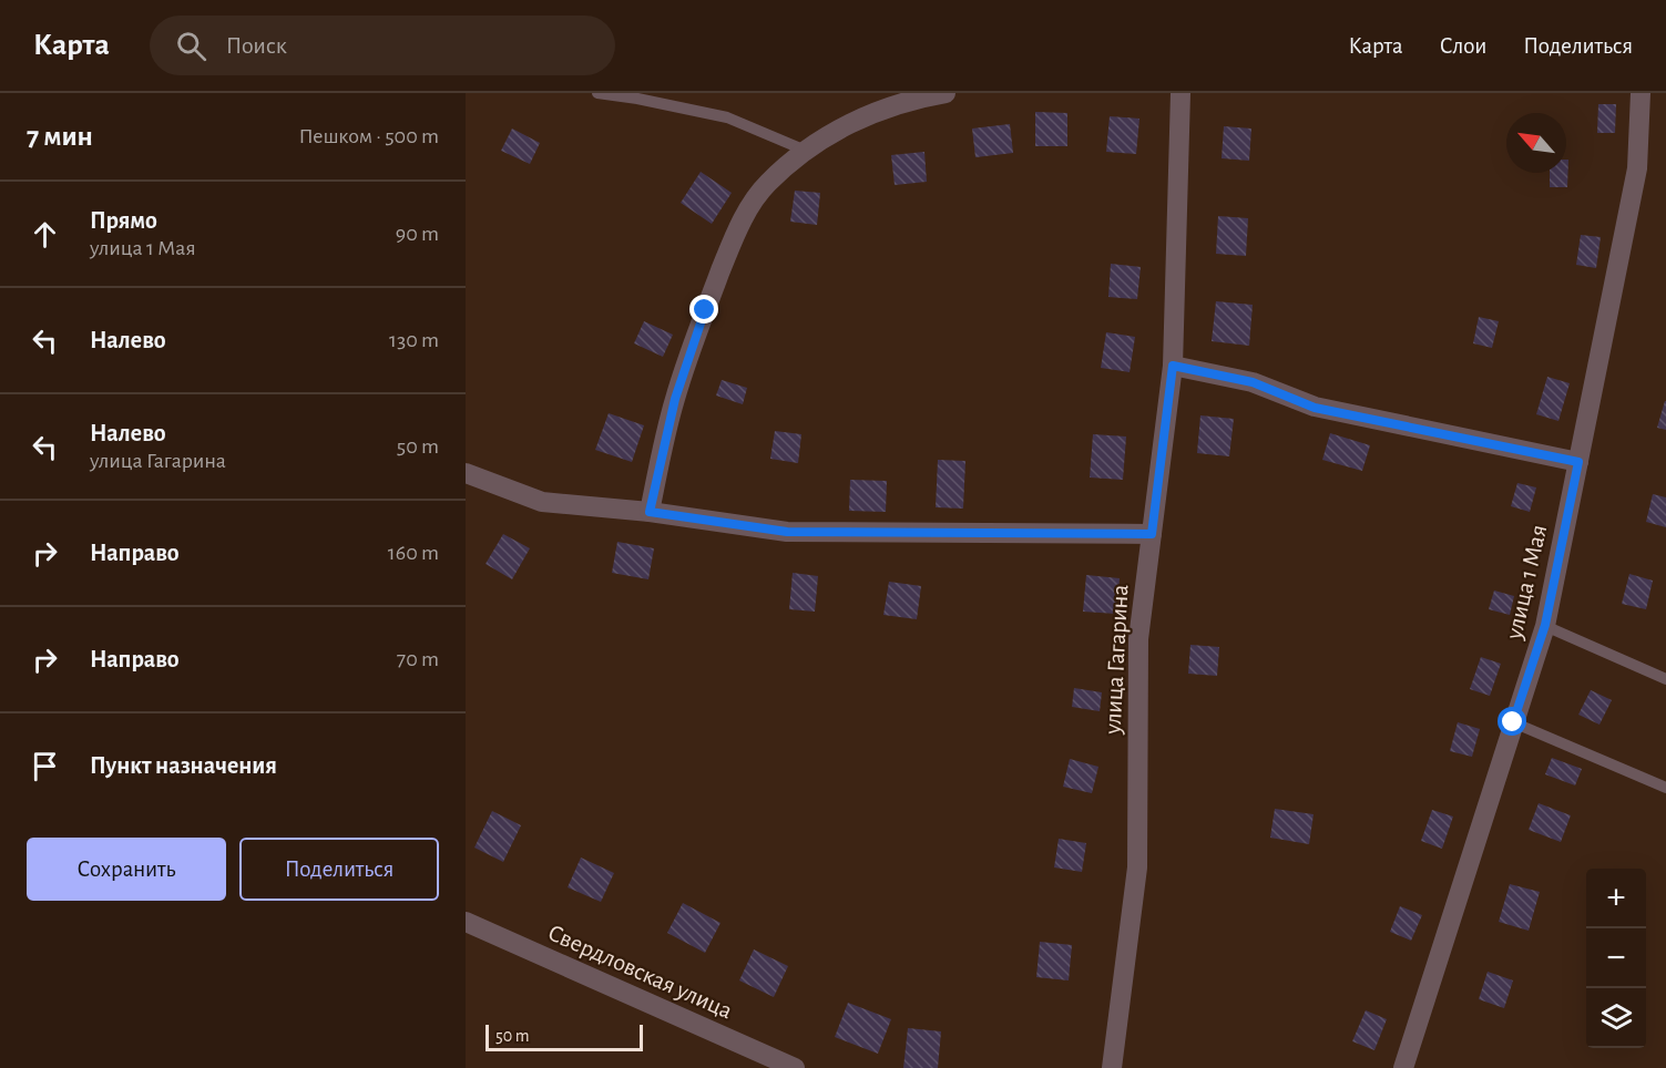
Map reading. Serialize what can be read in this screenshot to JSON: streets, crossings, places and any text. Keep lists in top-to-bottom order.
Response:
{
  "streets": {
    "street": ["улица 1 Мая", "улица Гагарина", "Свердловская улица"]
  },
  "scale_bar": "50 m",
  "north": "top left",
  "page": {
    "header": "Карта",
    "search": "Поиск",
    "nav": ["Карта", "Слои", "Поделиться"],
    "heading": ["7 мин", "Пешком · 500 m"],
    "list": [
      ["Прямо", "улица 1 Мая", "90 m"],
      ["Налево", "130 m"],
      ["Налево", "улица Гагарина", "50 m"],
      ["Направо", "160 m"],
      ["Направо", "70 m"],
      "Пункт назначения"
    ],
    "buttons": ["Сохранить", "Поделиться"],
    "map_buttons": ["+", "−"],
    "scale": "50 m"
  }
}
